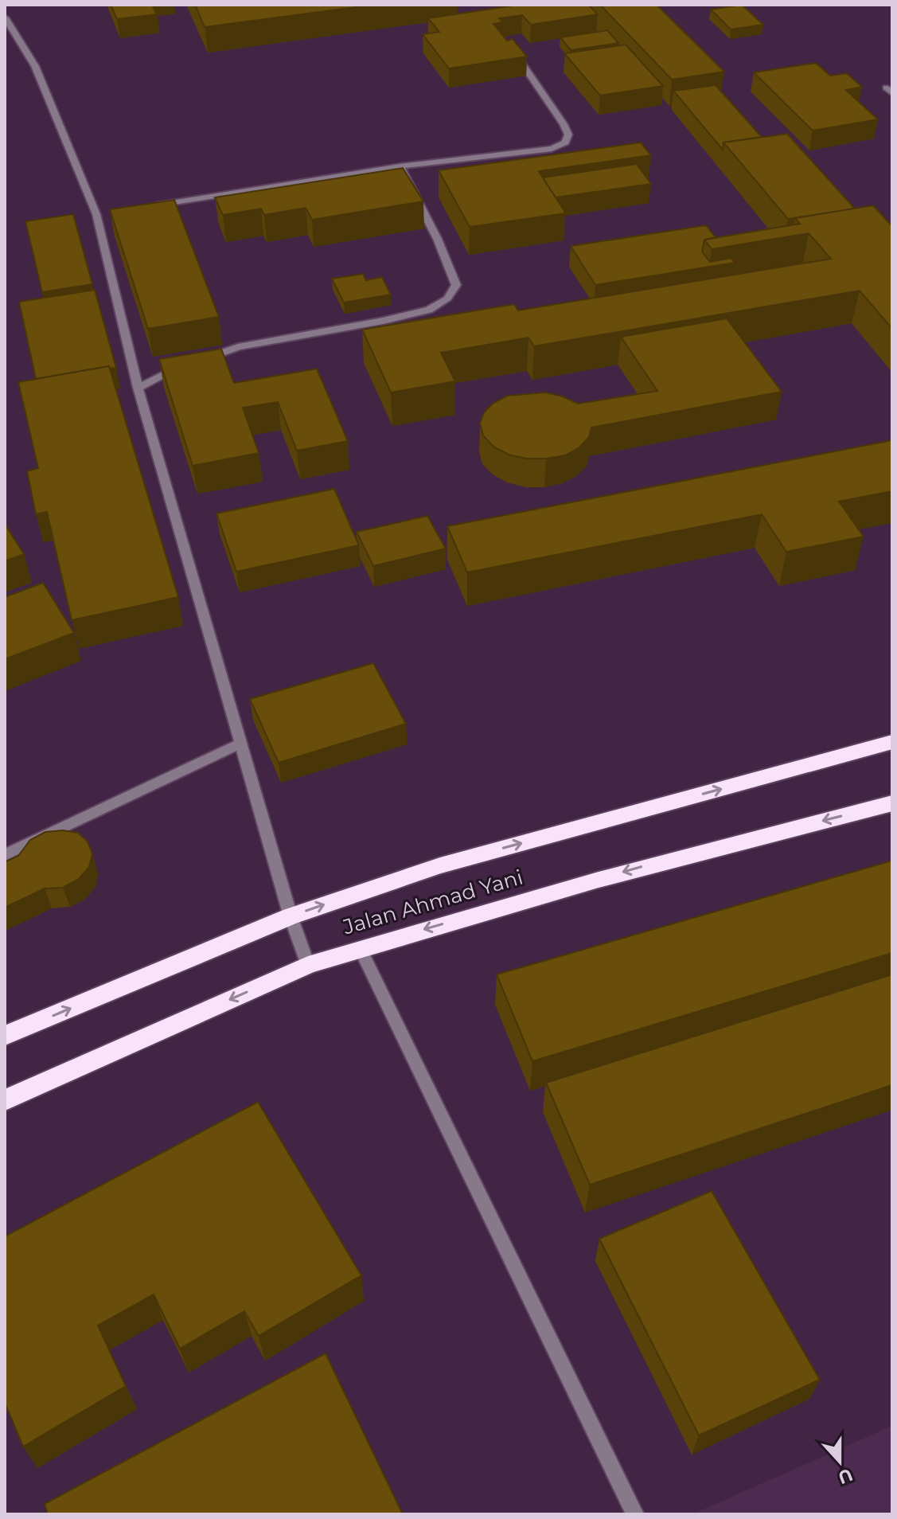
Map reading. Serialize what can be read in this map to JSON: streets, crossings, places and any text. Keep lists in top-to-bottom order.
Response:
{
  "streets": {
    "highway": ["Jalan Ahmad Yani"]
  },
  "north": "bottom"
}
